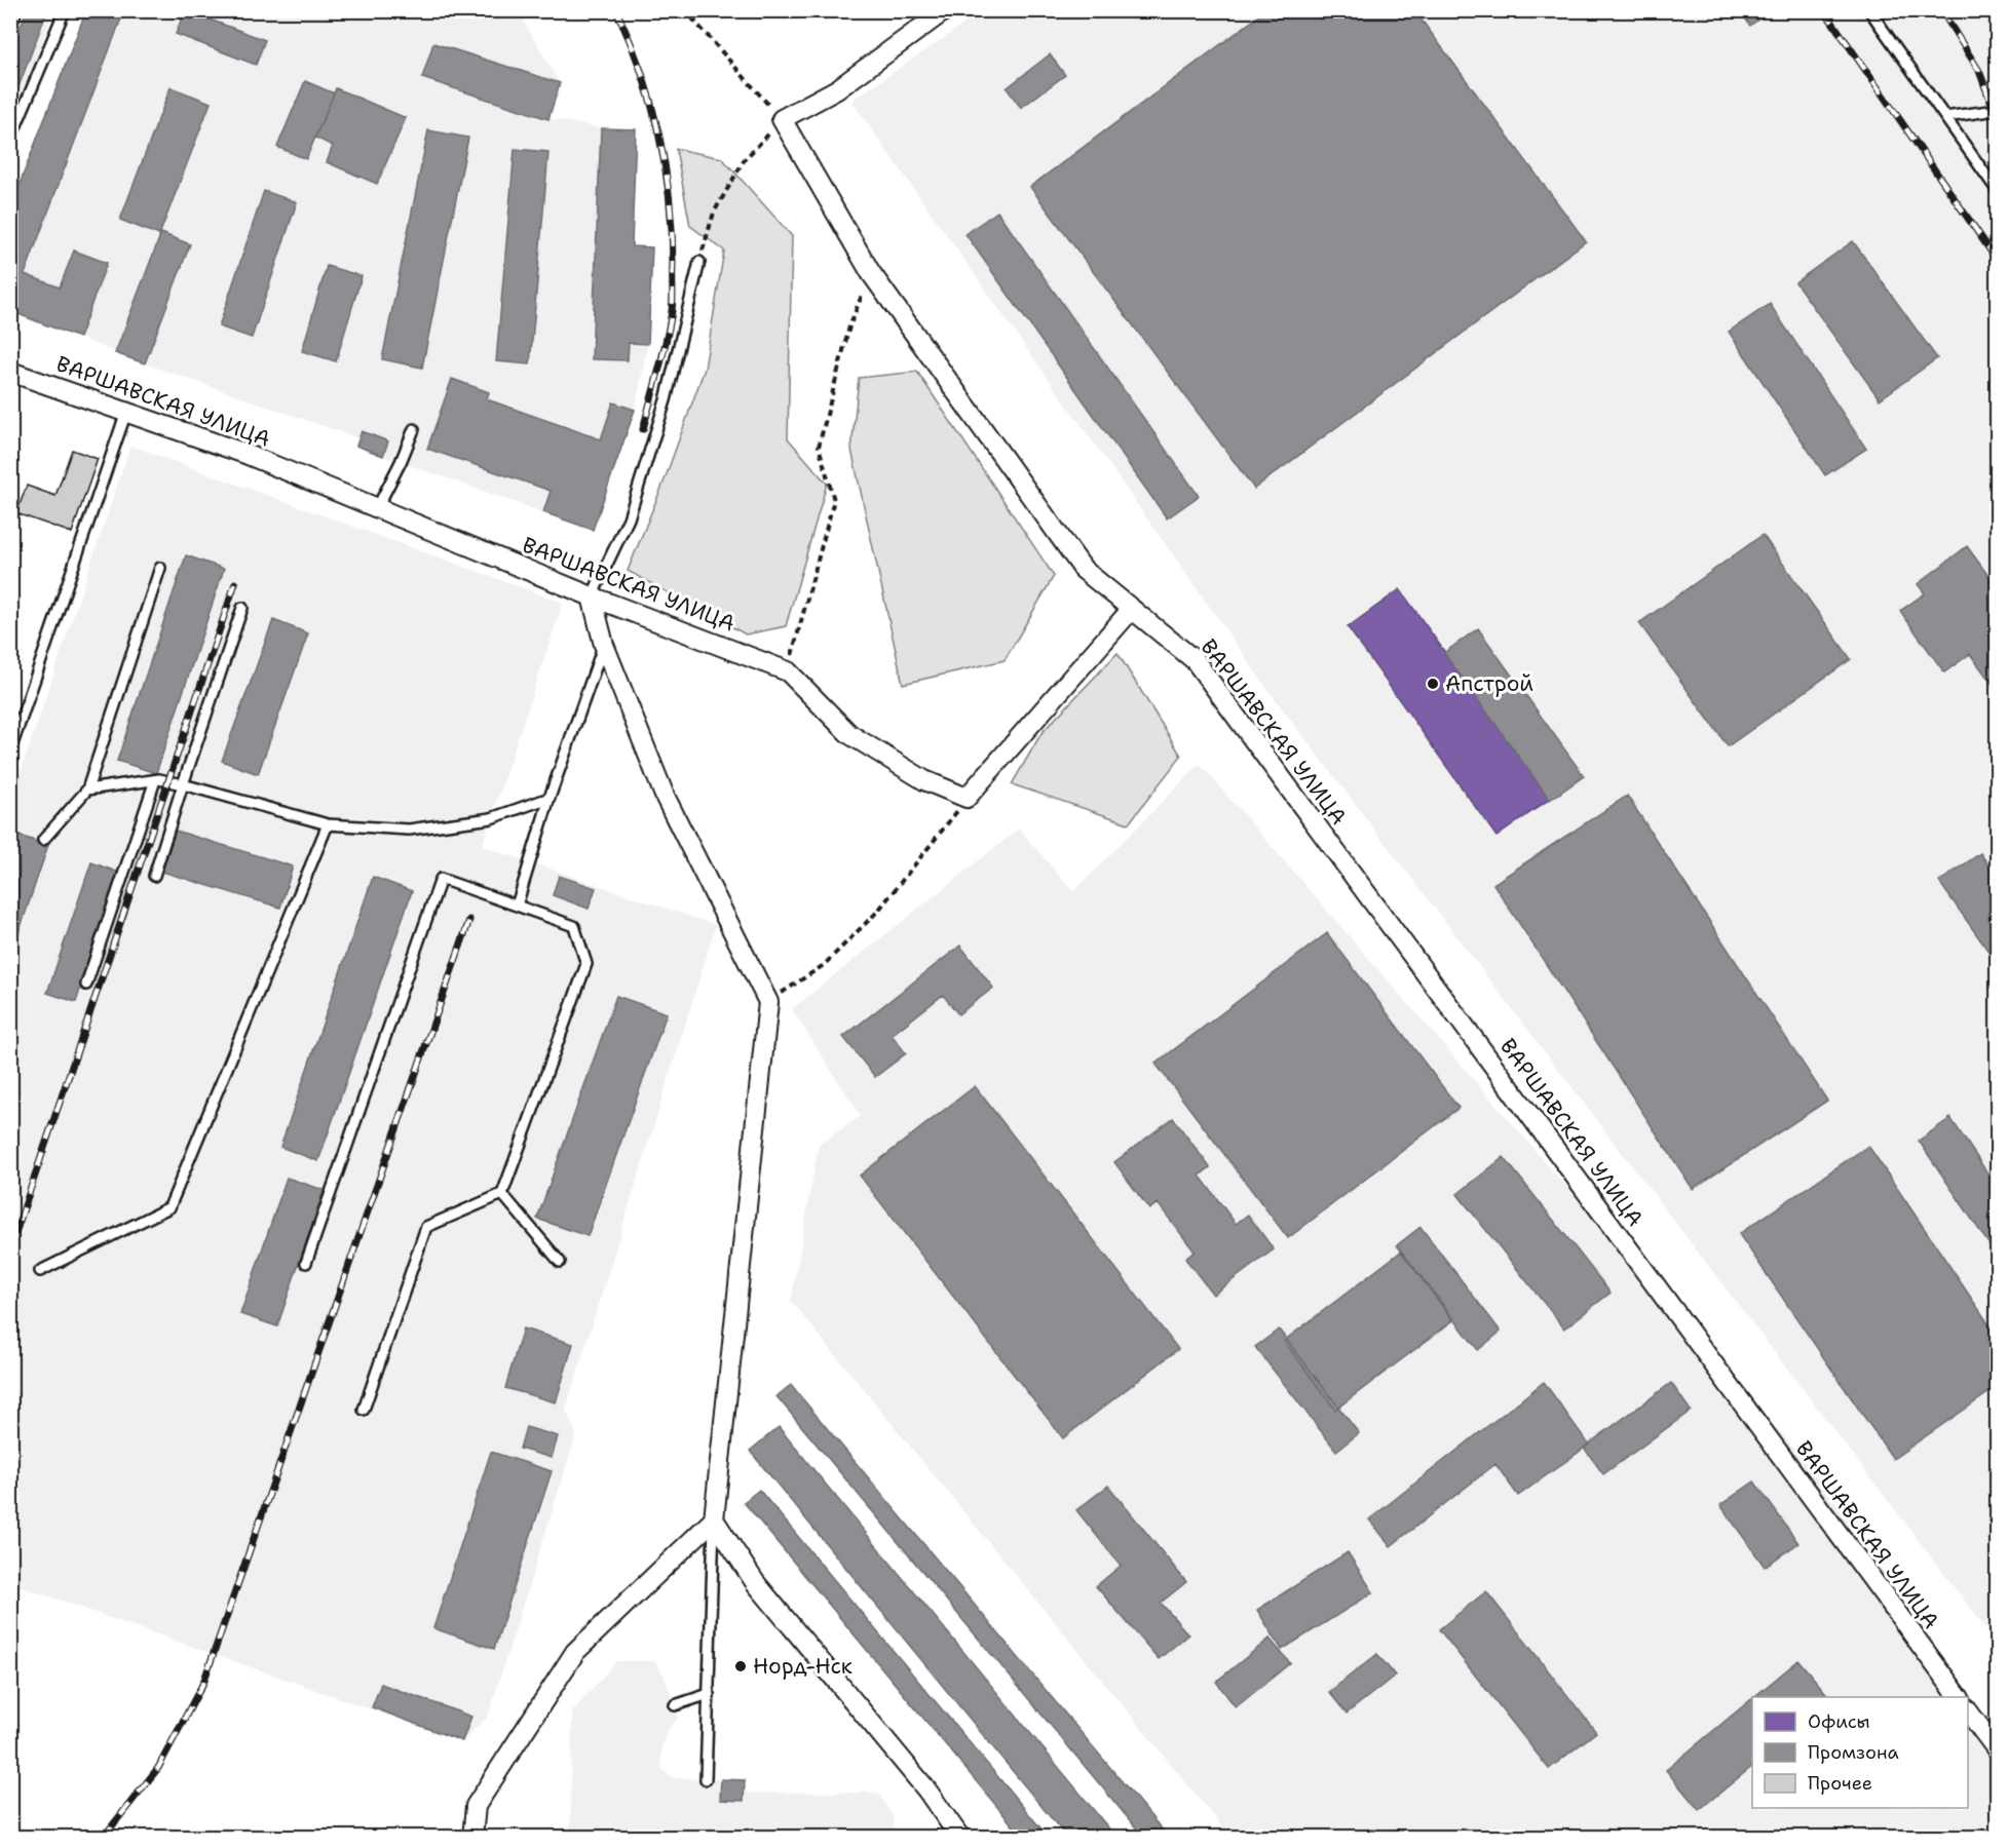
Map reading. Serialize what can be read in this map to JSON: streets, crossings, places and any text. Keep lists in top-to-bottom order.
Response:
{
  "streets": {
    "street": ["ВАРШАВСКАЯ УЛИЦА"]
  },
  "places": ["Апстрой", "Норд-Нск"],
  "legend": ["Офисы", "Промзона", "Прочее"]
}
